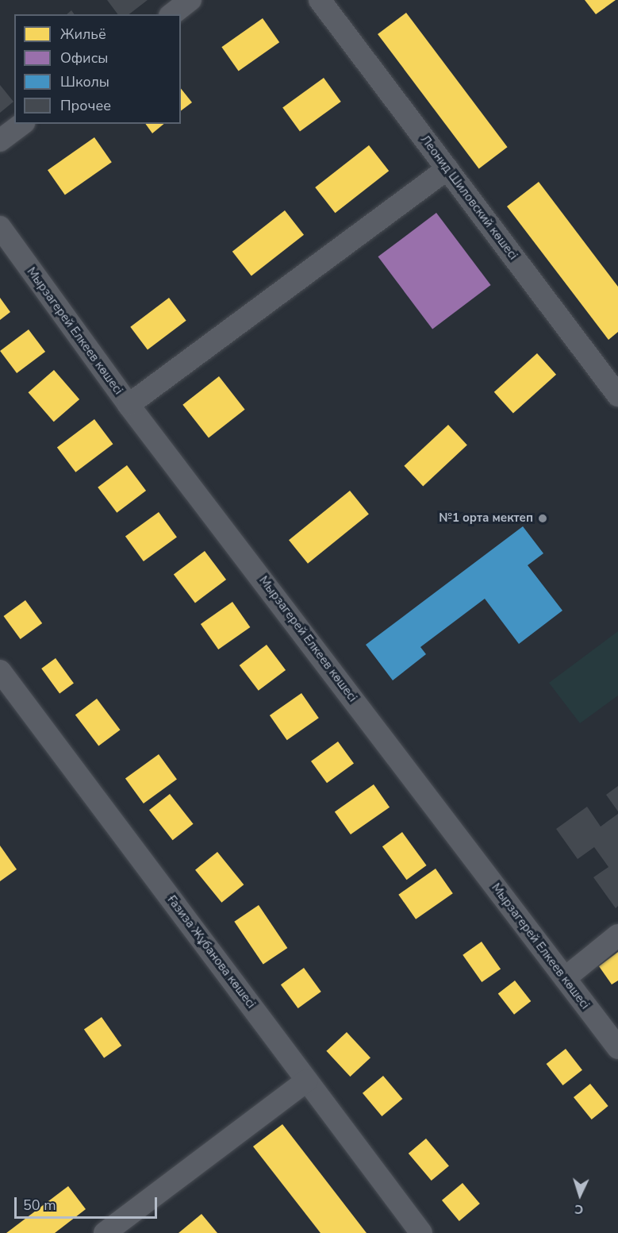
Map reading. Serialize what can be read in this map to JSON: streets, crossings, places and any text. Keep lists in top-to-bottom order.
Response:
{
  "streets": {
    "street": ["Леонид Шиловский көшесі", "Мырзагерей Елкеев көшесі", "Ғазиза Жұбанова көшесі"]
  },
  "places": ["№1 орта мектеп"],
  "legend": [
    "Жильё",
    "Офисы",
    "Школы",
    "Прочее"
  ],
  "scale_bar": "50 m",
  "north": "bottom"
}
